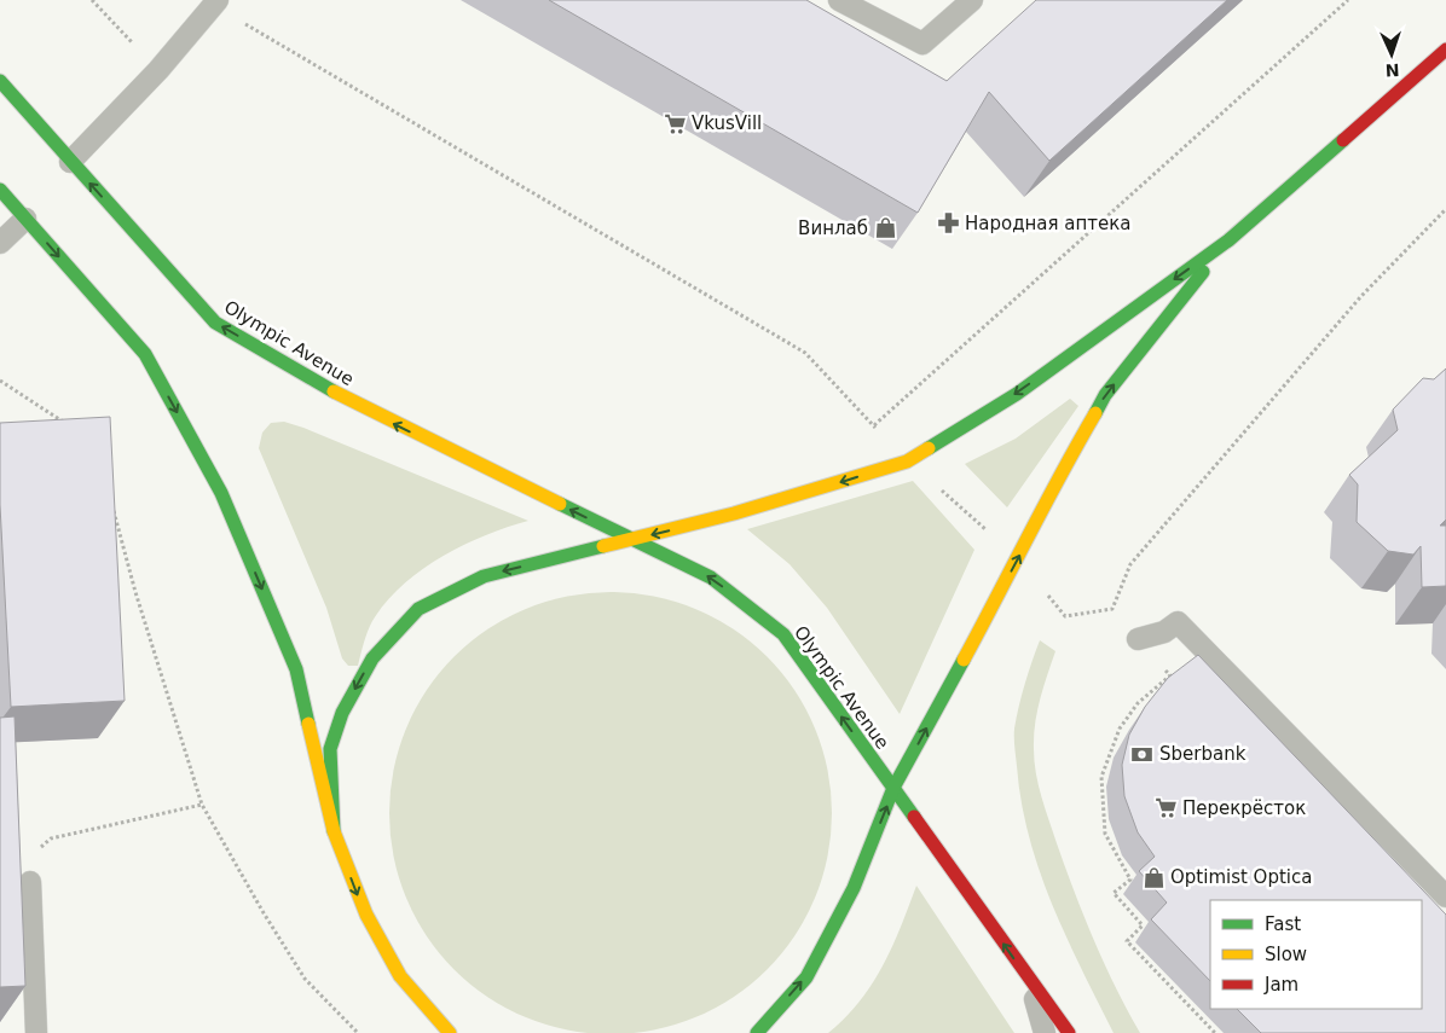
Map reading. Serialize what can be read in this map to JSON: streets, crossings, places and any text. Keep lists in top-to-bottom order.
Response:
{
  "streets": {
    "main road": ["Olympic Avenue"]
  },
  "one_way": ["Olympic Avenue"],
  "places": {
    "supermarket": ["VkusVill", "Перекрёсток"],
    "pharmacy": ["Народная аптека"],
    "shop": ["Винлаб", "Optimist Optica"],
    "bank": ["Sberbank"]
  },
  "legend": ["Fast", "Slow", "Jam"],
  "north": "bottom"
}
